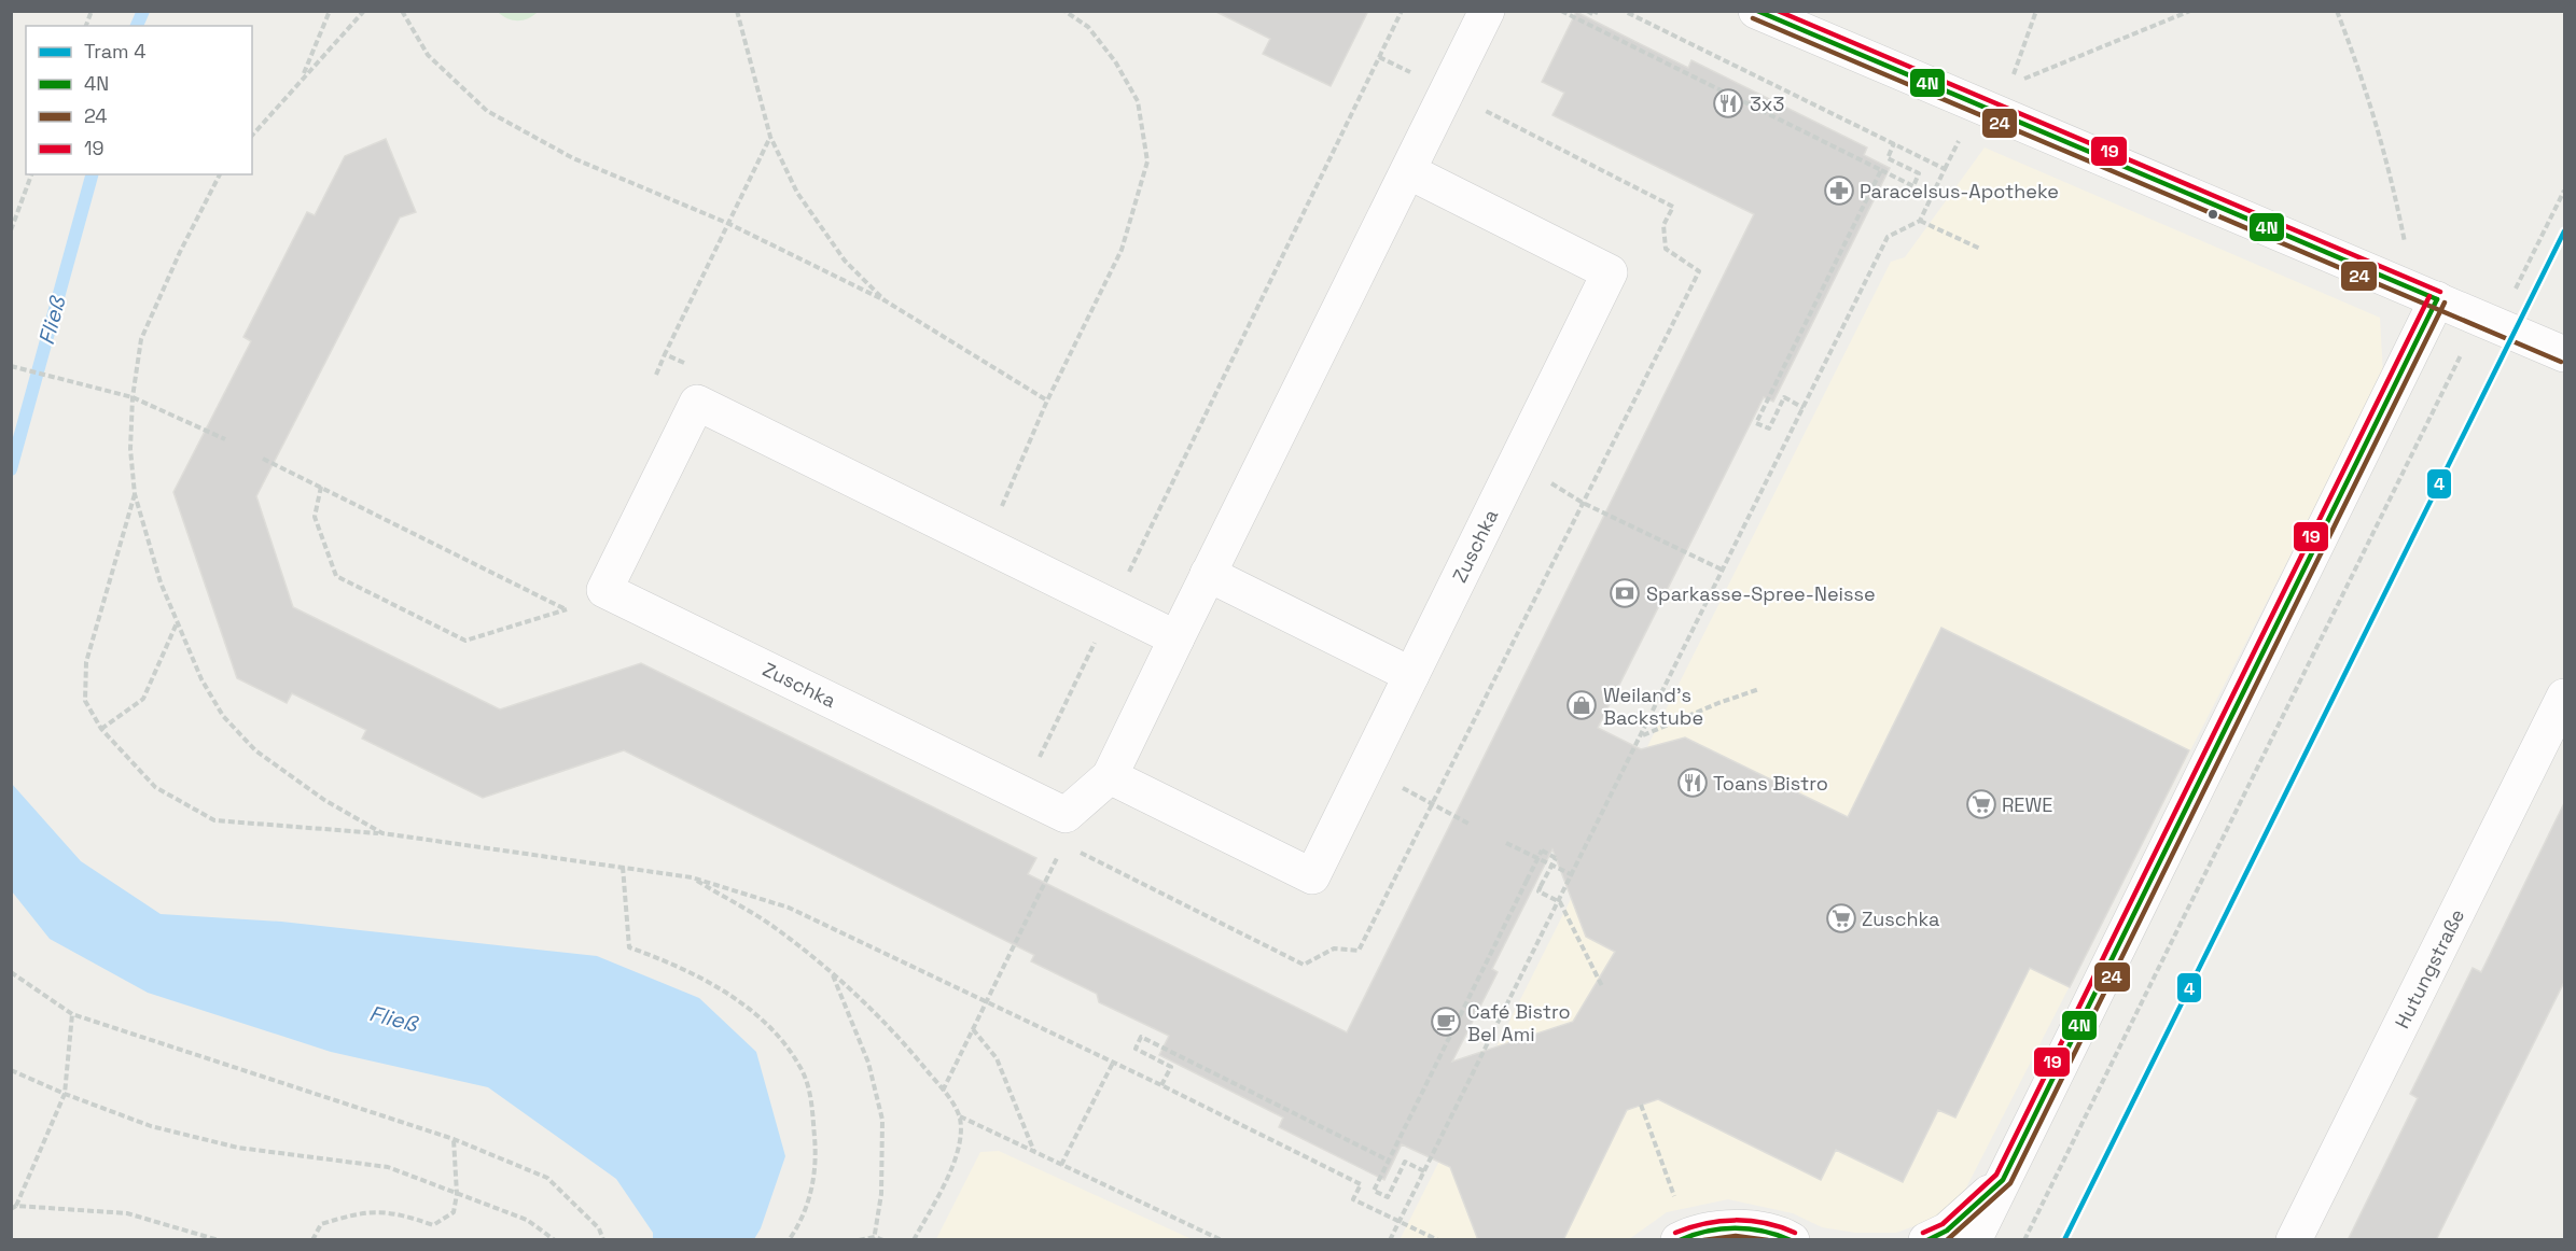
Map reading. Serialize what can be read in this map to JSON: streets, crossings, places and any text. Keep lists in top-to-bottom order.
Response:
{
  "streets": {
    "street": ["Zuschka", "Hutungstraße"]
  },
  "water": ["Fließ"],
  "places": {
    "restaurant": ["3x3", "Toans Bistro"],
    "pharmacy": ["Paracelsus-Apotheke"],
    "bank": ["Sparkasse-Spree-Neisse"],
    "shop": ["Weiland's Backstube"],
    "supermarket": ["REWE", "Zuschka"],
    "cafe": ["Café Bistro Bel Ami"]
  },
  "lines": [
    "transit line 4N",
    "transit line 19",
    "transit line 24",
    "tram line 4"
  ],
  "legend": [
    "Tram 4",
    "4N",
    "24",
    "19"
  ]
}
